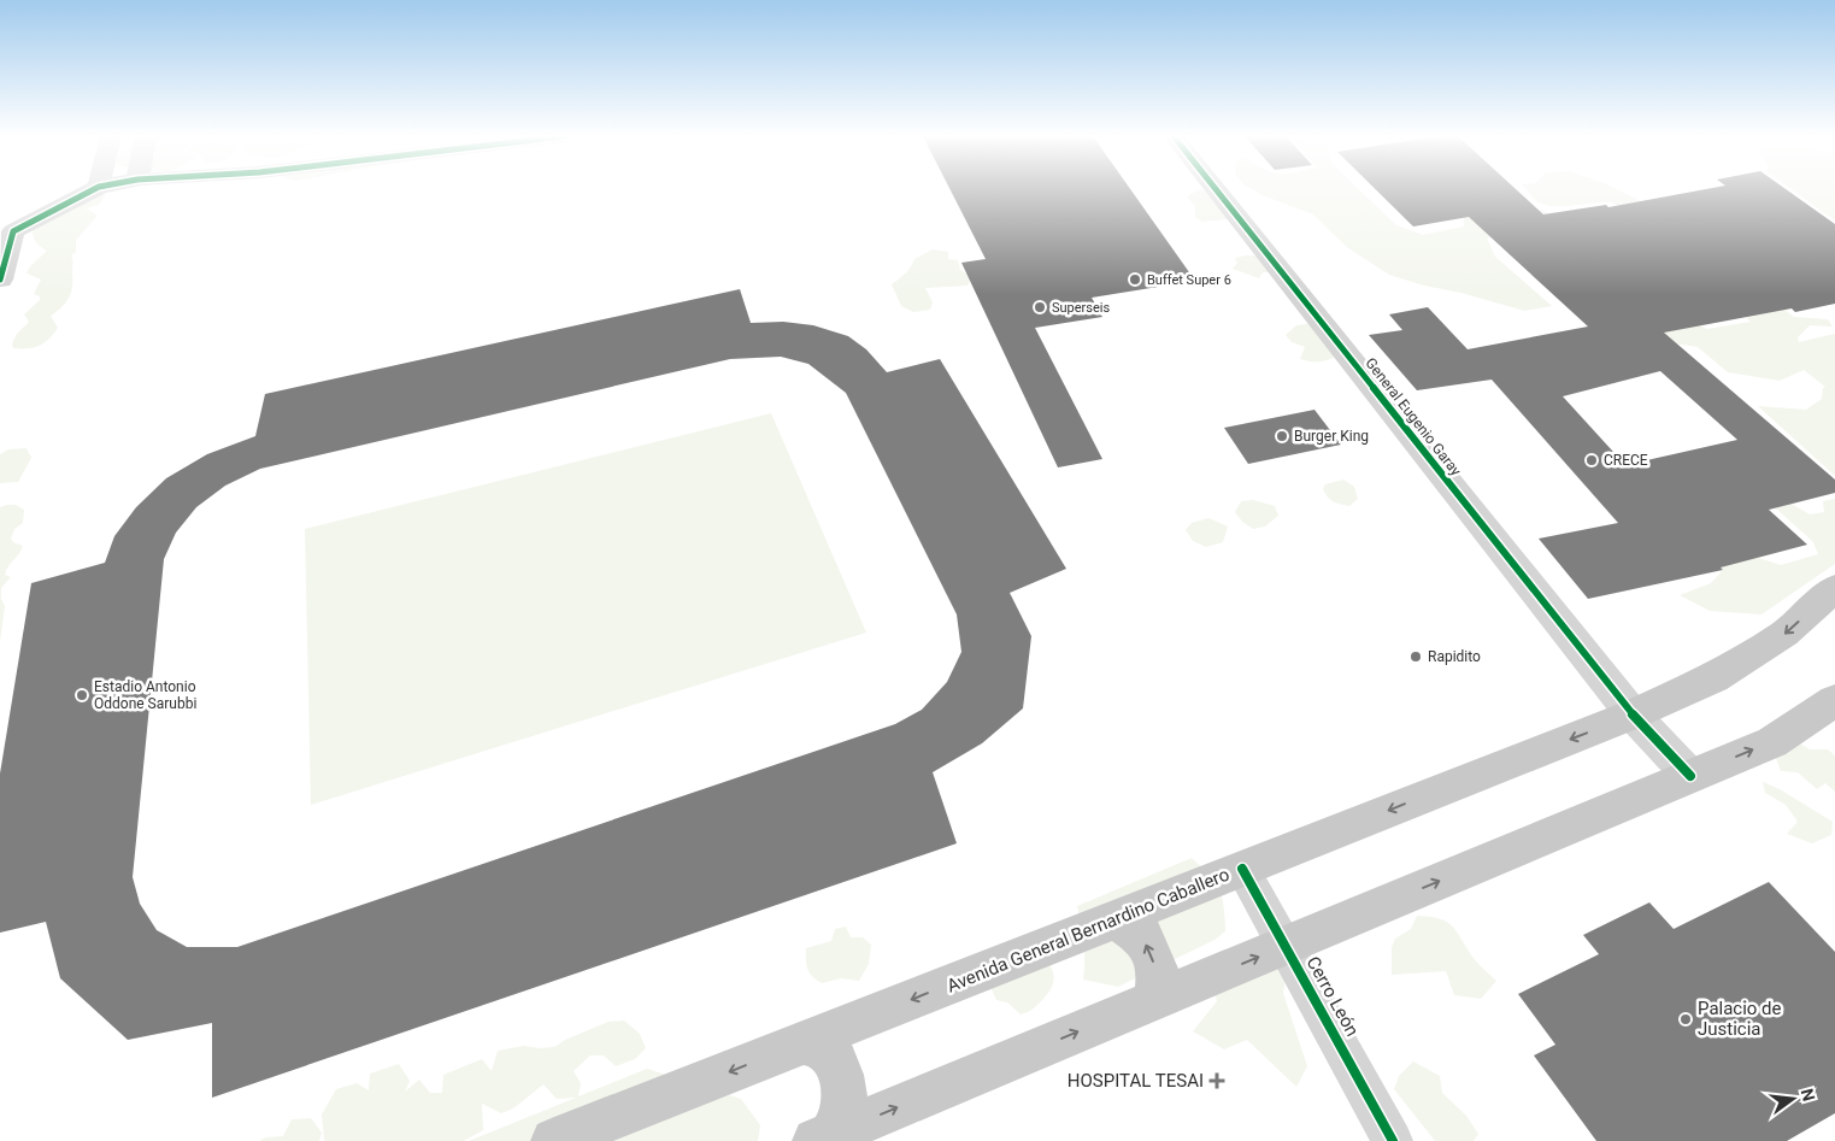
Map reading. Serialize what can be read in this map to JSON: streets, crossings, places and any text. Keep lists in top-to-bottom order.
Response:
{
  "streets": {
    "main road": ["Avenida General Bernardino Caballero"],
    "street": ["General Eugenio Garay", "Cerro León"]
  },
  "crossings": [
    ["General Eugenio Garay", "Avenida General Bernardino Caballero"],
    ["Avenida General Bernardino Caballero", "Cerro León"]
  ],
  "places": {
    "other": [
      "Buffet Super 6",
      "Superseis",
      "Burger King",
      "CRECE",
      "Rapidito",
      "Estadio Antonio Oddone Sarubbi",
      "Palacio de Justicia"
    ],
    "health": ["HOSPITAL TESAI"]
  },
  "north": "right"
}
